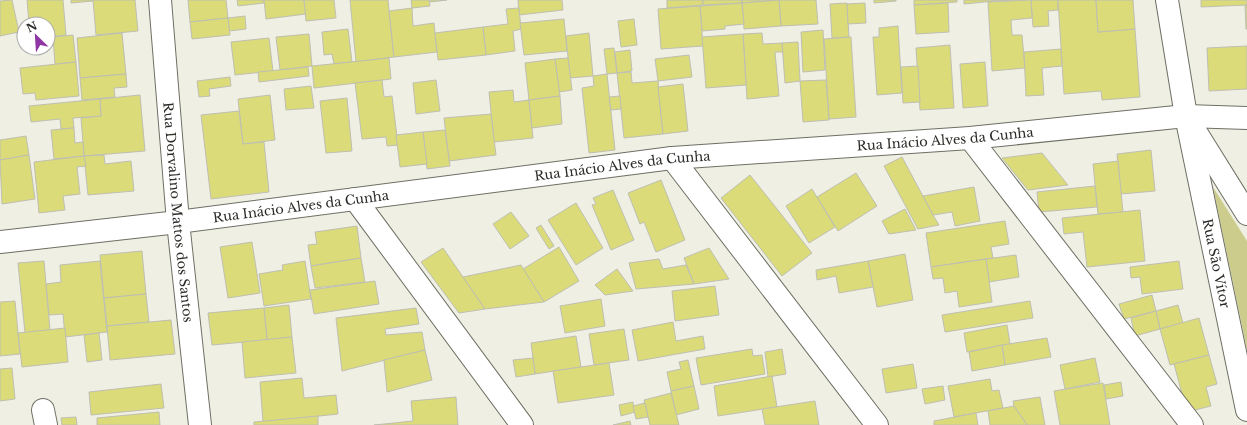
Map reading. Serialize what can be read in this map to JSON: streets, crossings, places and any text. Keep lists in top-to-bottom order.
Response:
{
  "streets": {
    "street": ["Rua Inácio Alves da Cunha", "Rua Dorvalino Mattos dos Santos", "Rua São Vítor"]
  },
  "crossings": [
    ["Rua Inácio Alves da Cunha", "Rua Dorvalino Mattos dos Santos"],
    ["Rua Inácio Alves da Cunha", "Rua São Vítor"]
  ],
  "north": "top left"
}
